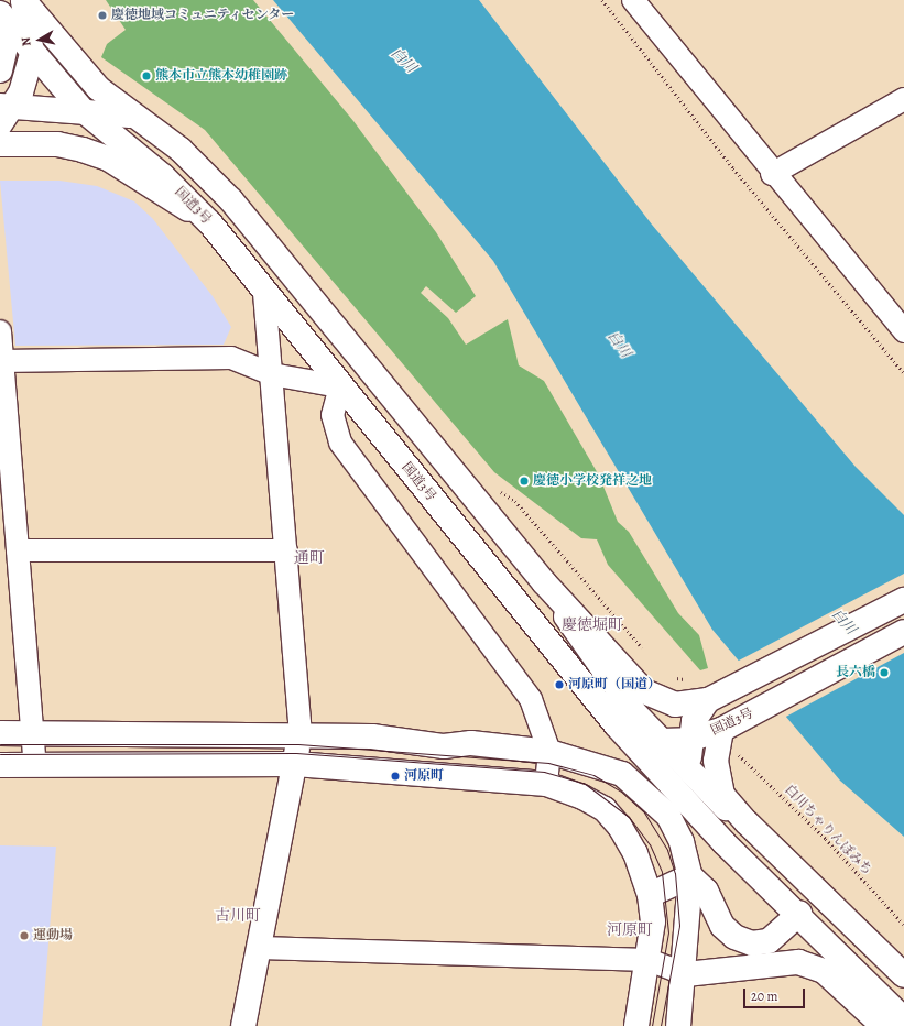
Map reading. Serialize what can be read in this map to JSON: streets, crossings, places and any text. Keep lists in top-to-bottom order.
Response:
{
  "streets": {
    "main road": ["国道3号"],
    "path": ["白川ちゃりんぽみち"]
  },
  "districts": [
    "通町",
    "慶徳堀町",
    "古川町",
    "河原町"
  ],
  "water": ["白川"],
  "places": [
    "慶徳地域コミュニティセンター",
    "熊本市立熊本幼稚園跡",
    "慶徳小学校発祥之地",
    "長六橋",
    "河原町（国道）",
    "河原町",
    "運動場"
  ],
  "scale_bar": "20 m",
  "north": "left"
}
